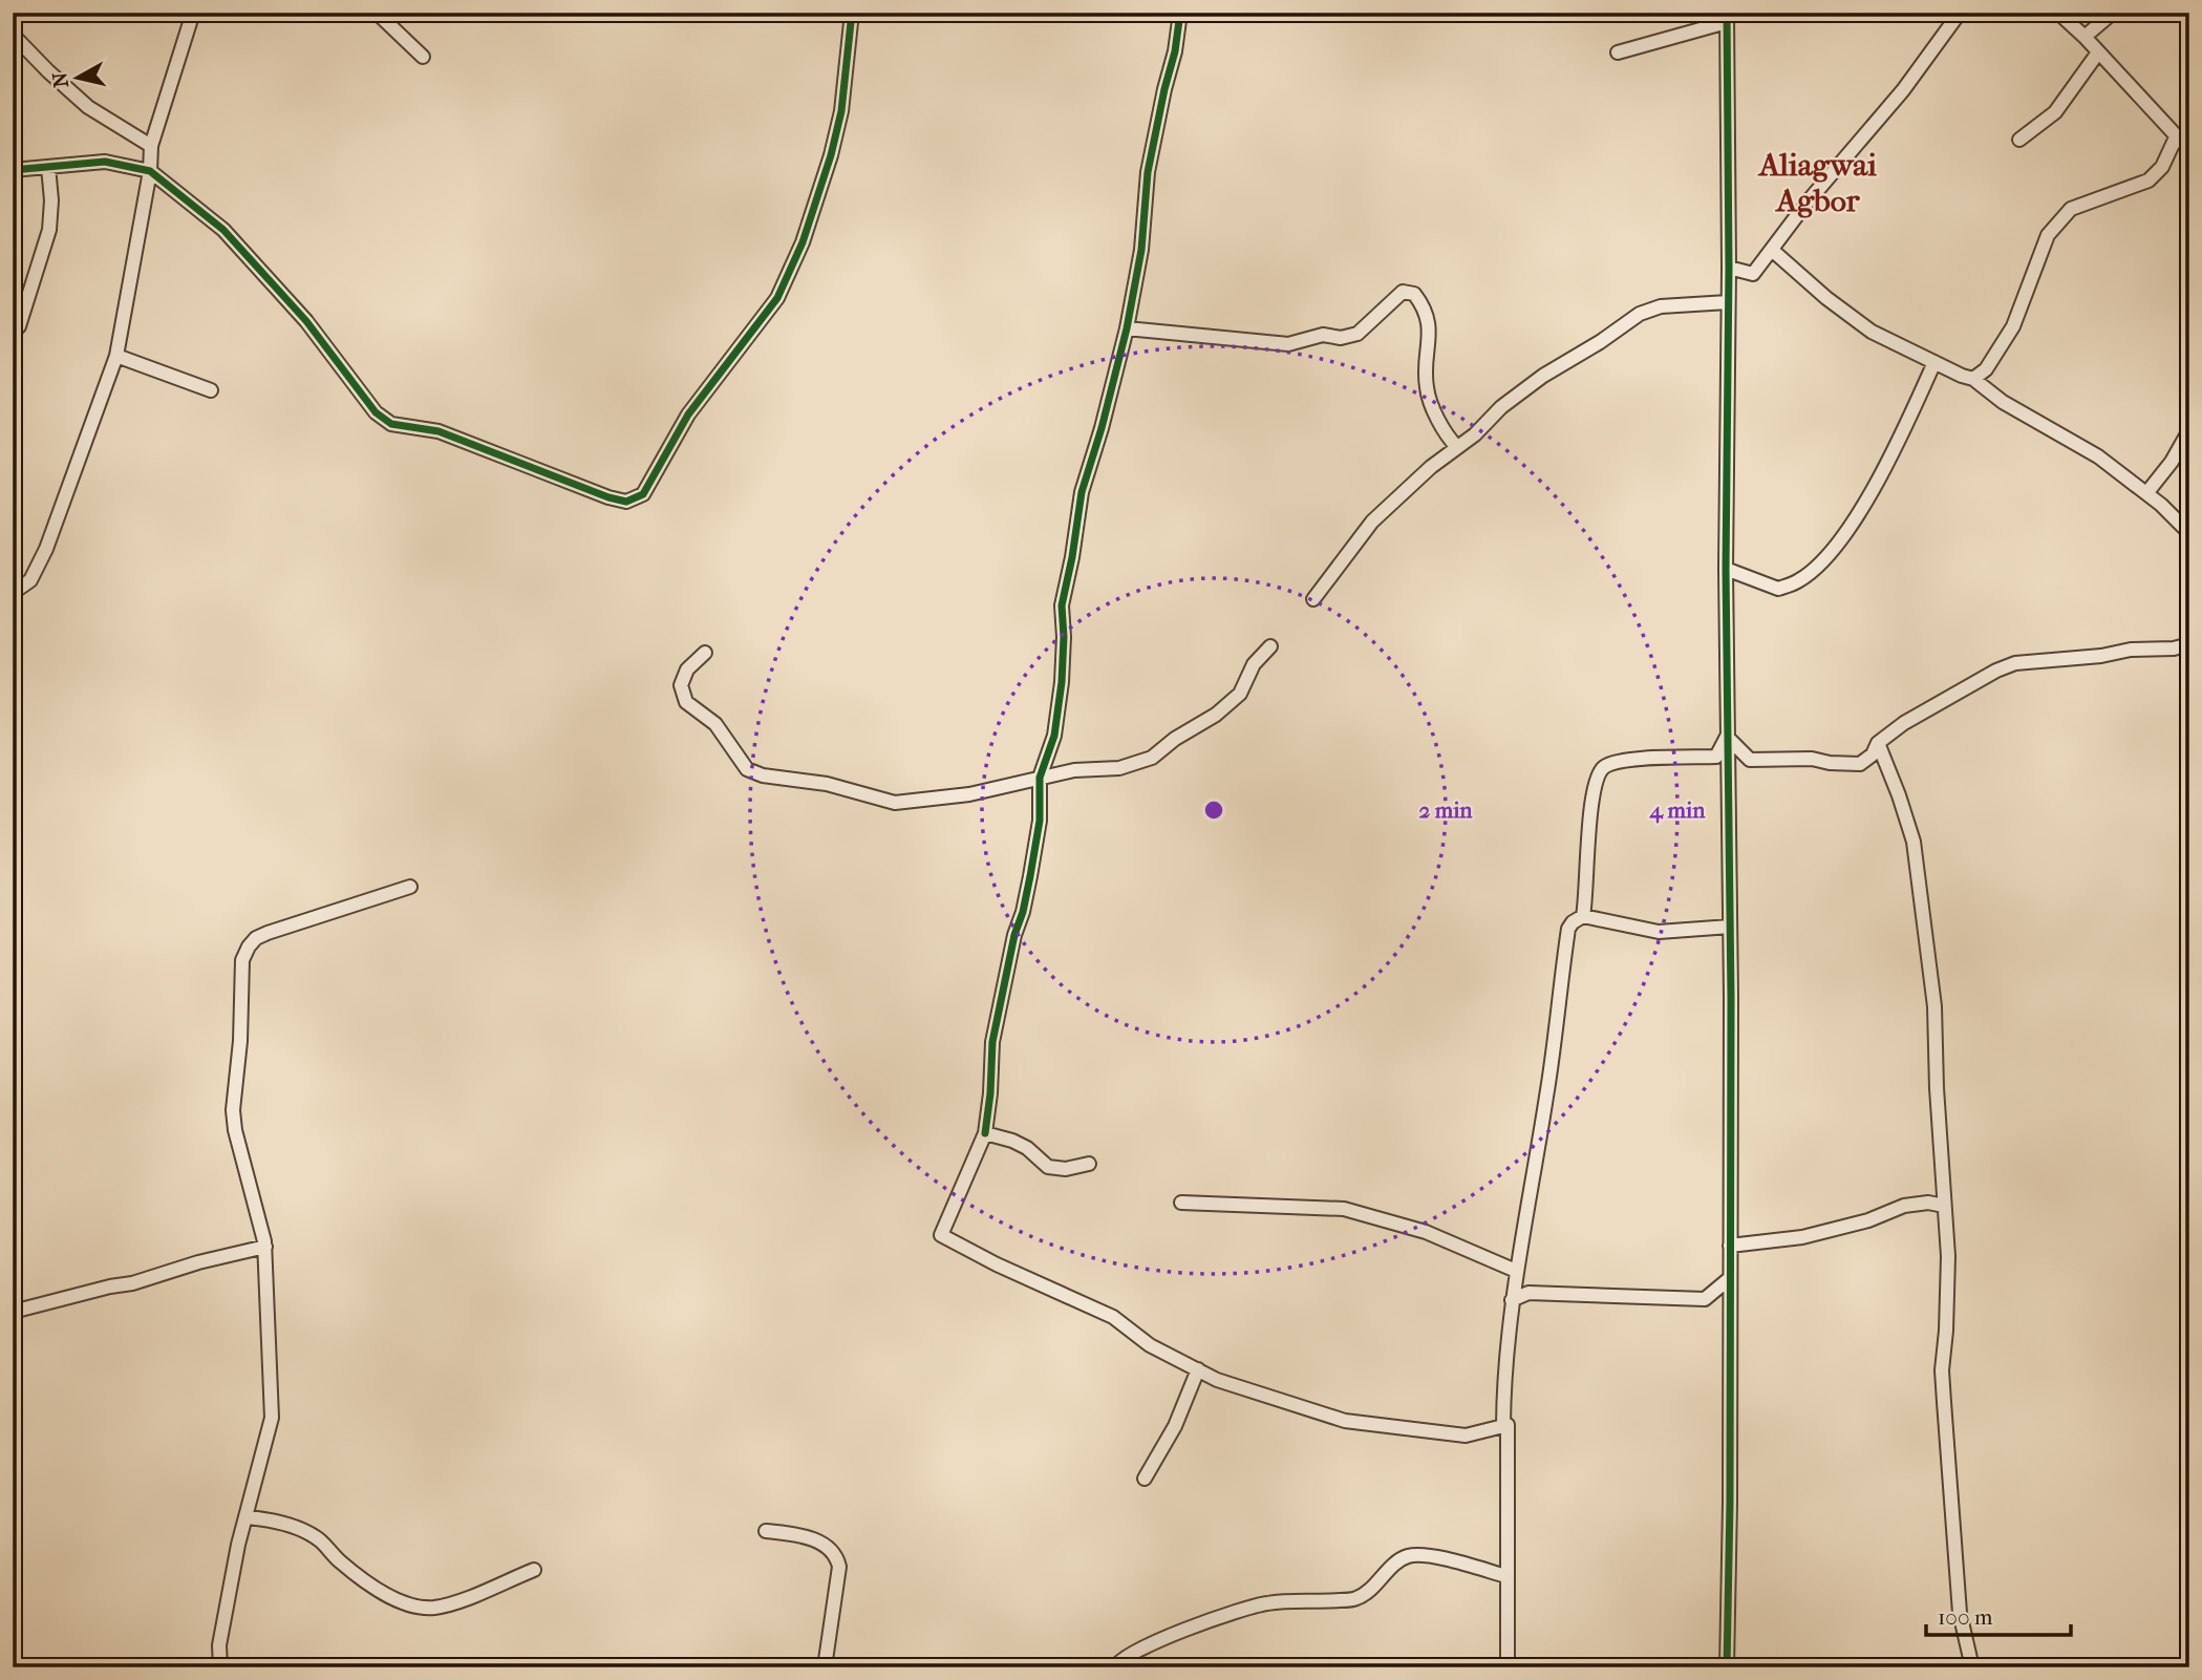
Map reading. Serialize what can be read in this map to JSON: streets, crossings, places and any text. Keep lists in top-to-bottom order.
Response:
{
  "districts": ["Aliagwai Agbor"],
  "scale_bar": "100 m",
  "north": "left",
  "rings": ["2 min", "4 min"]
}
